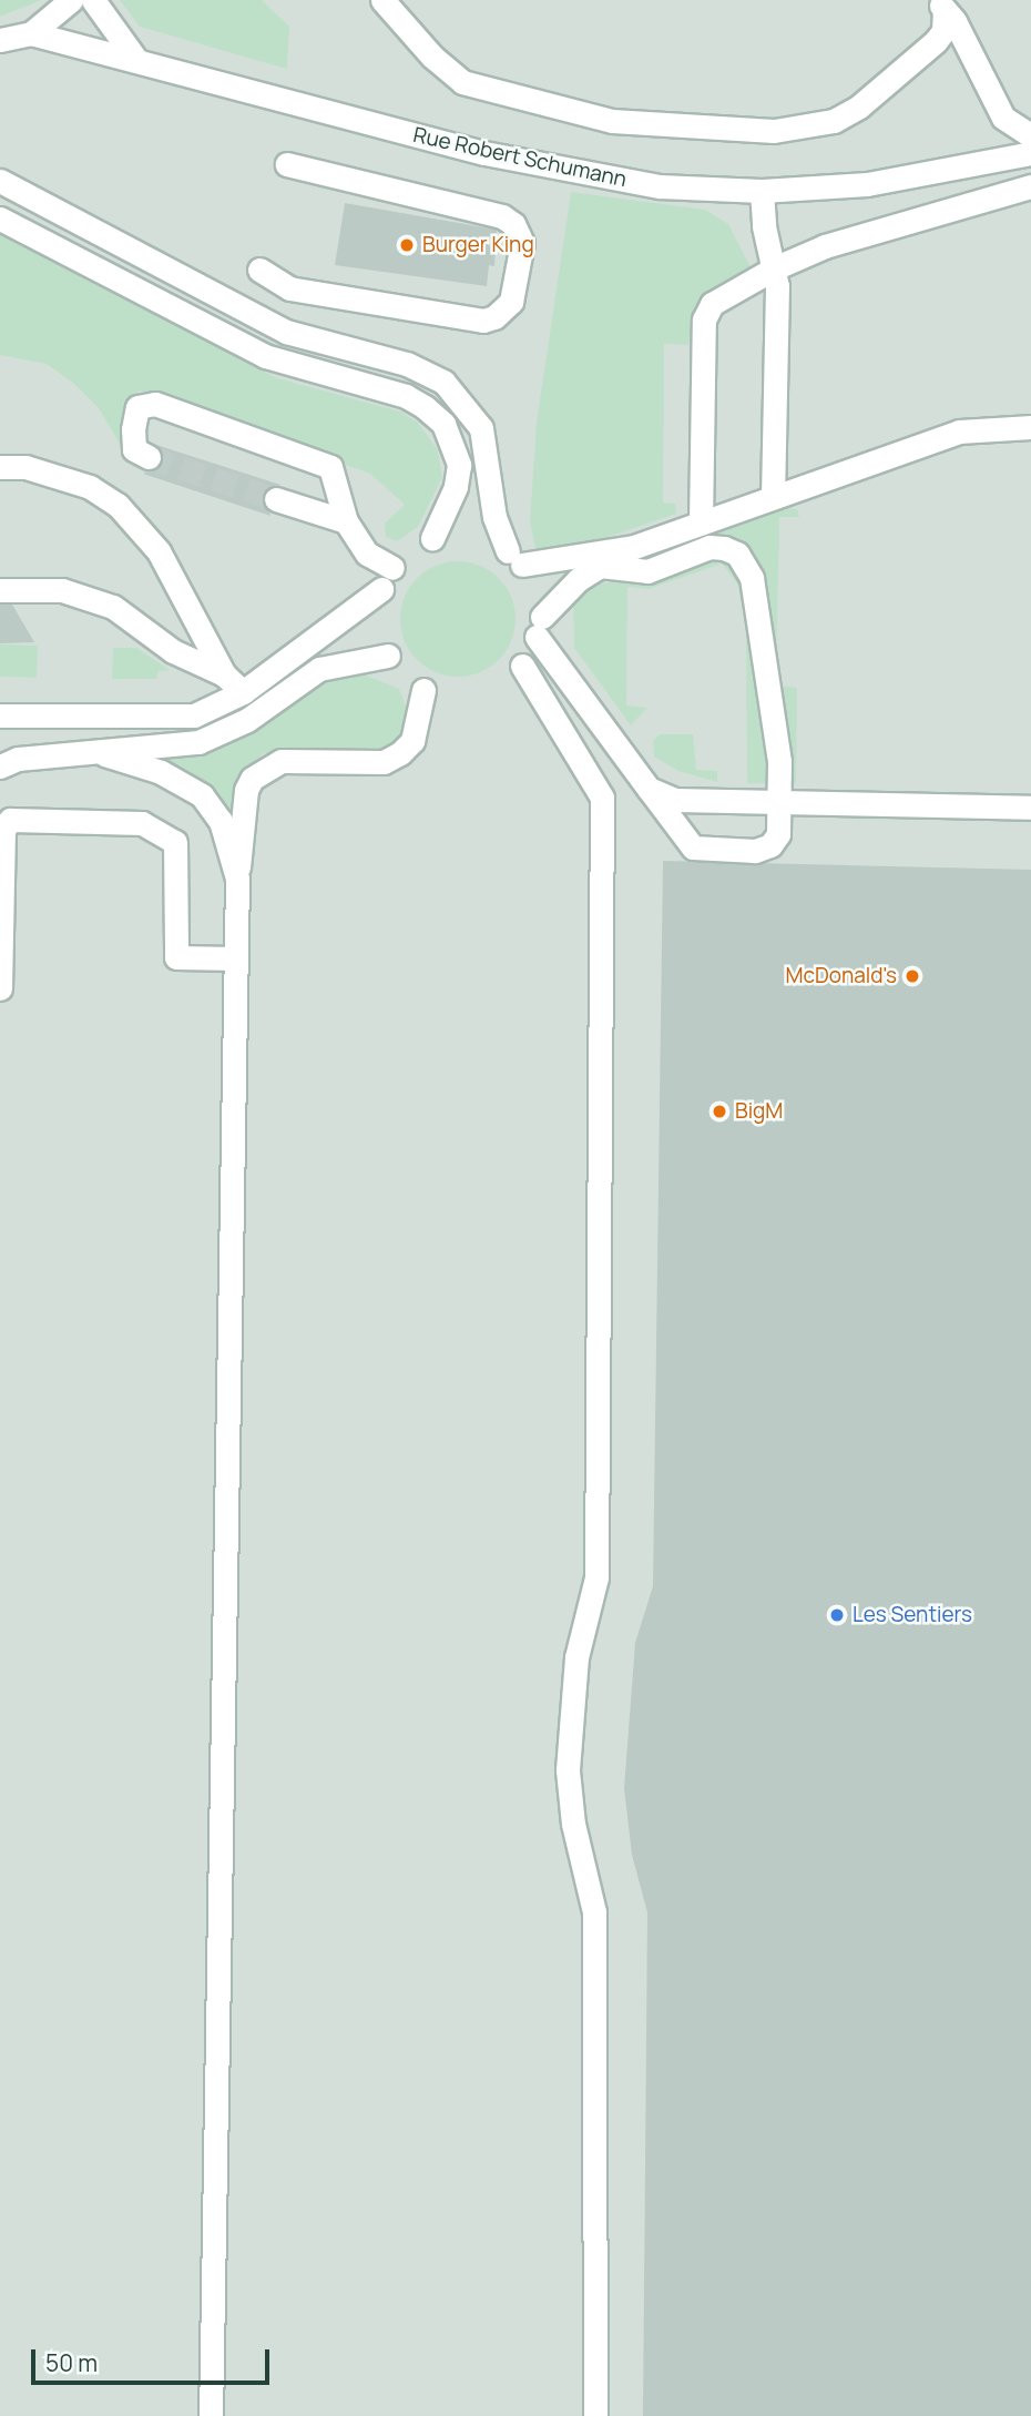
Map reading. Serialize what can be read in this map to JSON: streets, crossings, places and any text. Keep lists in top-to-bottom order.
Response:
{
  "streets": {
    "street": ["Rue Robert Schumann"]
  },
  "places": [
    "Burger King",
    "McDonald's",
    "BigM",
    "Les Sentiers"
  ],
  "scale_bar": "50 m"
}
